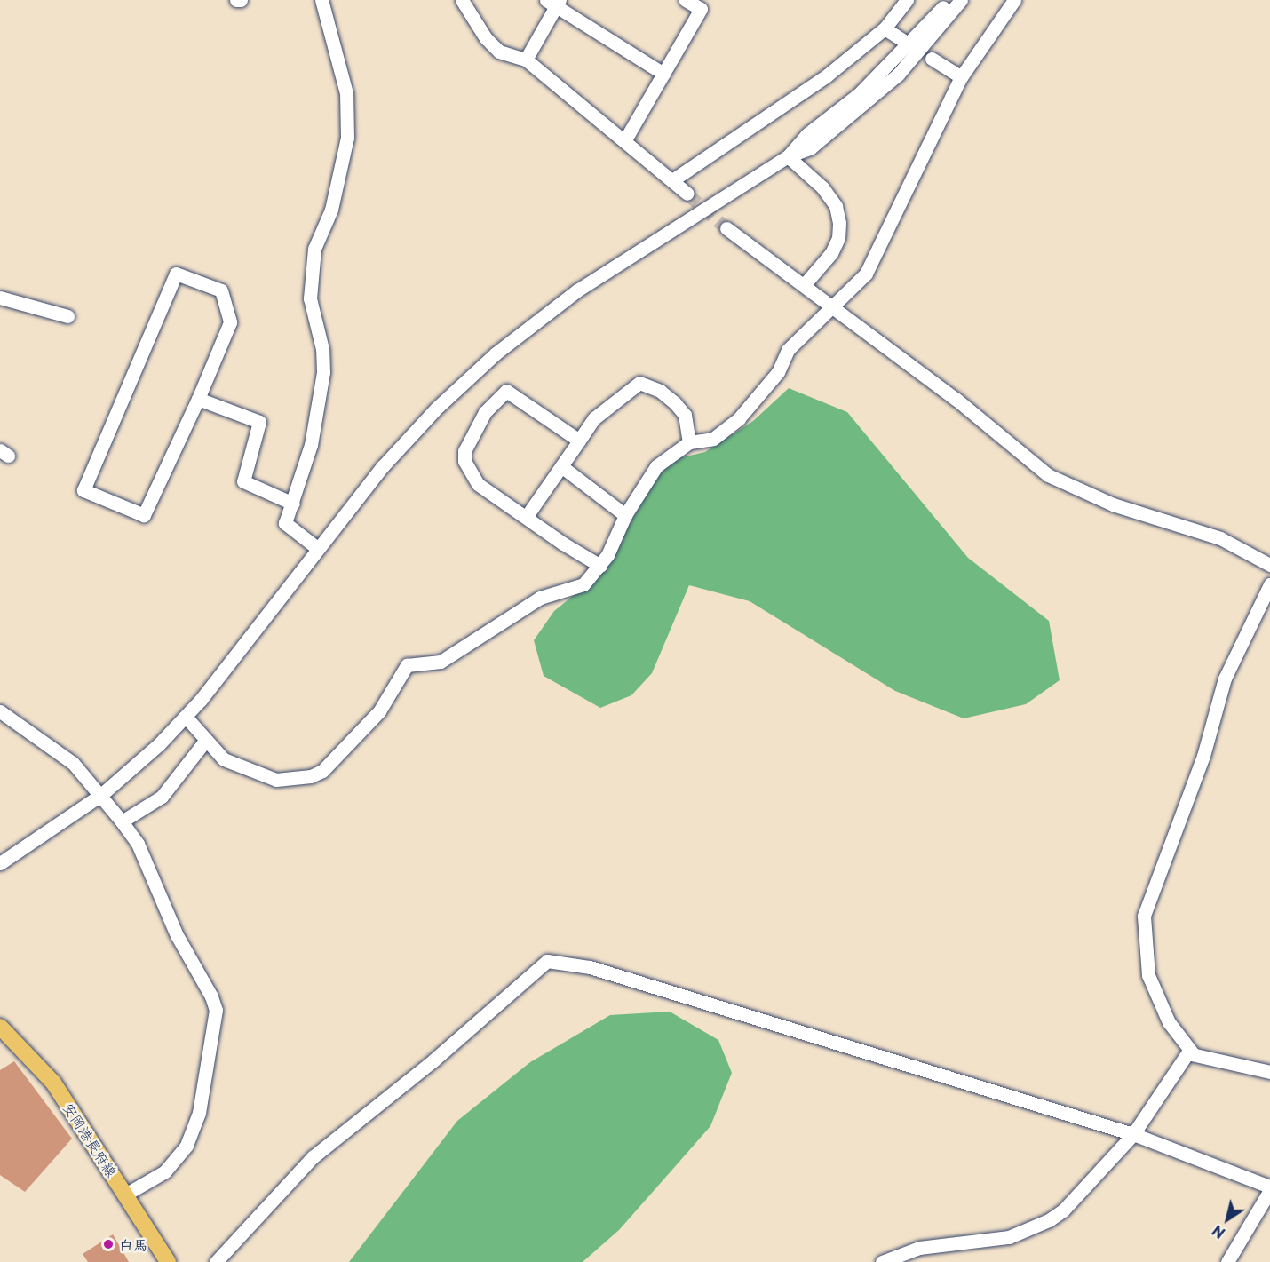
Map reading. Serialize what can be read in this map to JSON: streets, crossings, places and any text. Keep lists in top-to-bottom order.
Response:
{
  "streets": {
    "main road": ["安岡港長府線"]
  },
  "places": ["白馬"],
  "north": "bottom left"
}
